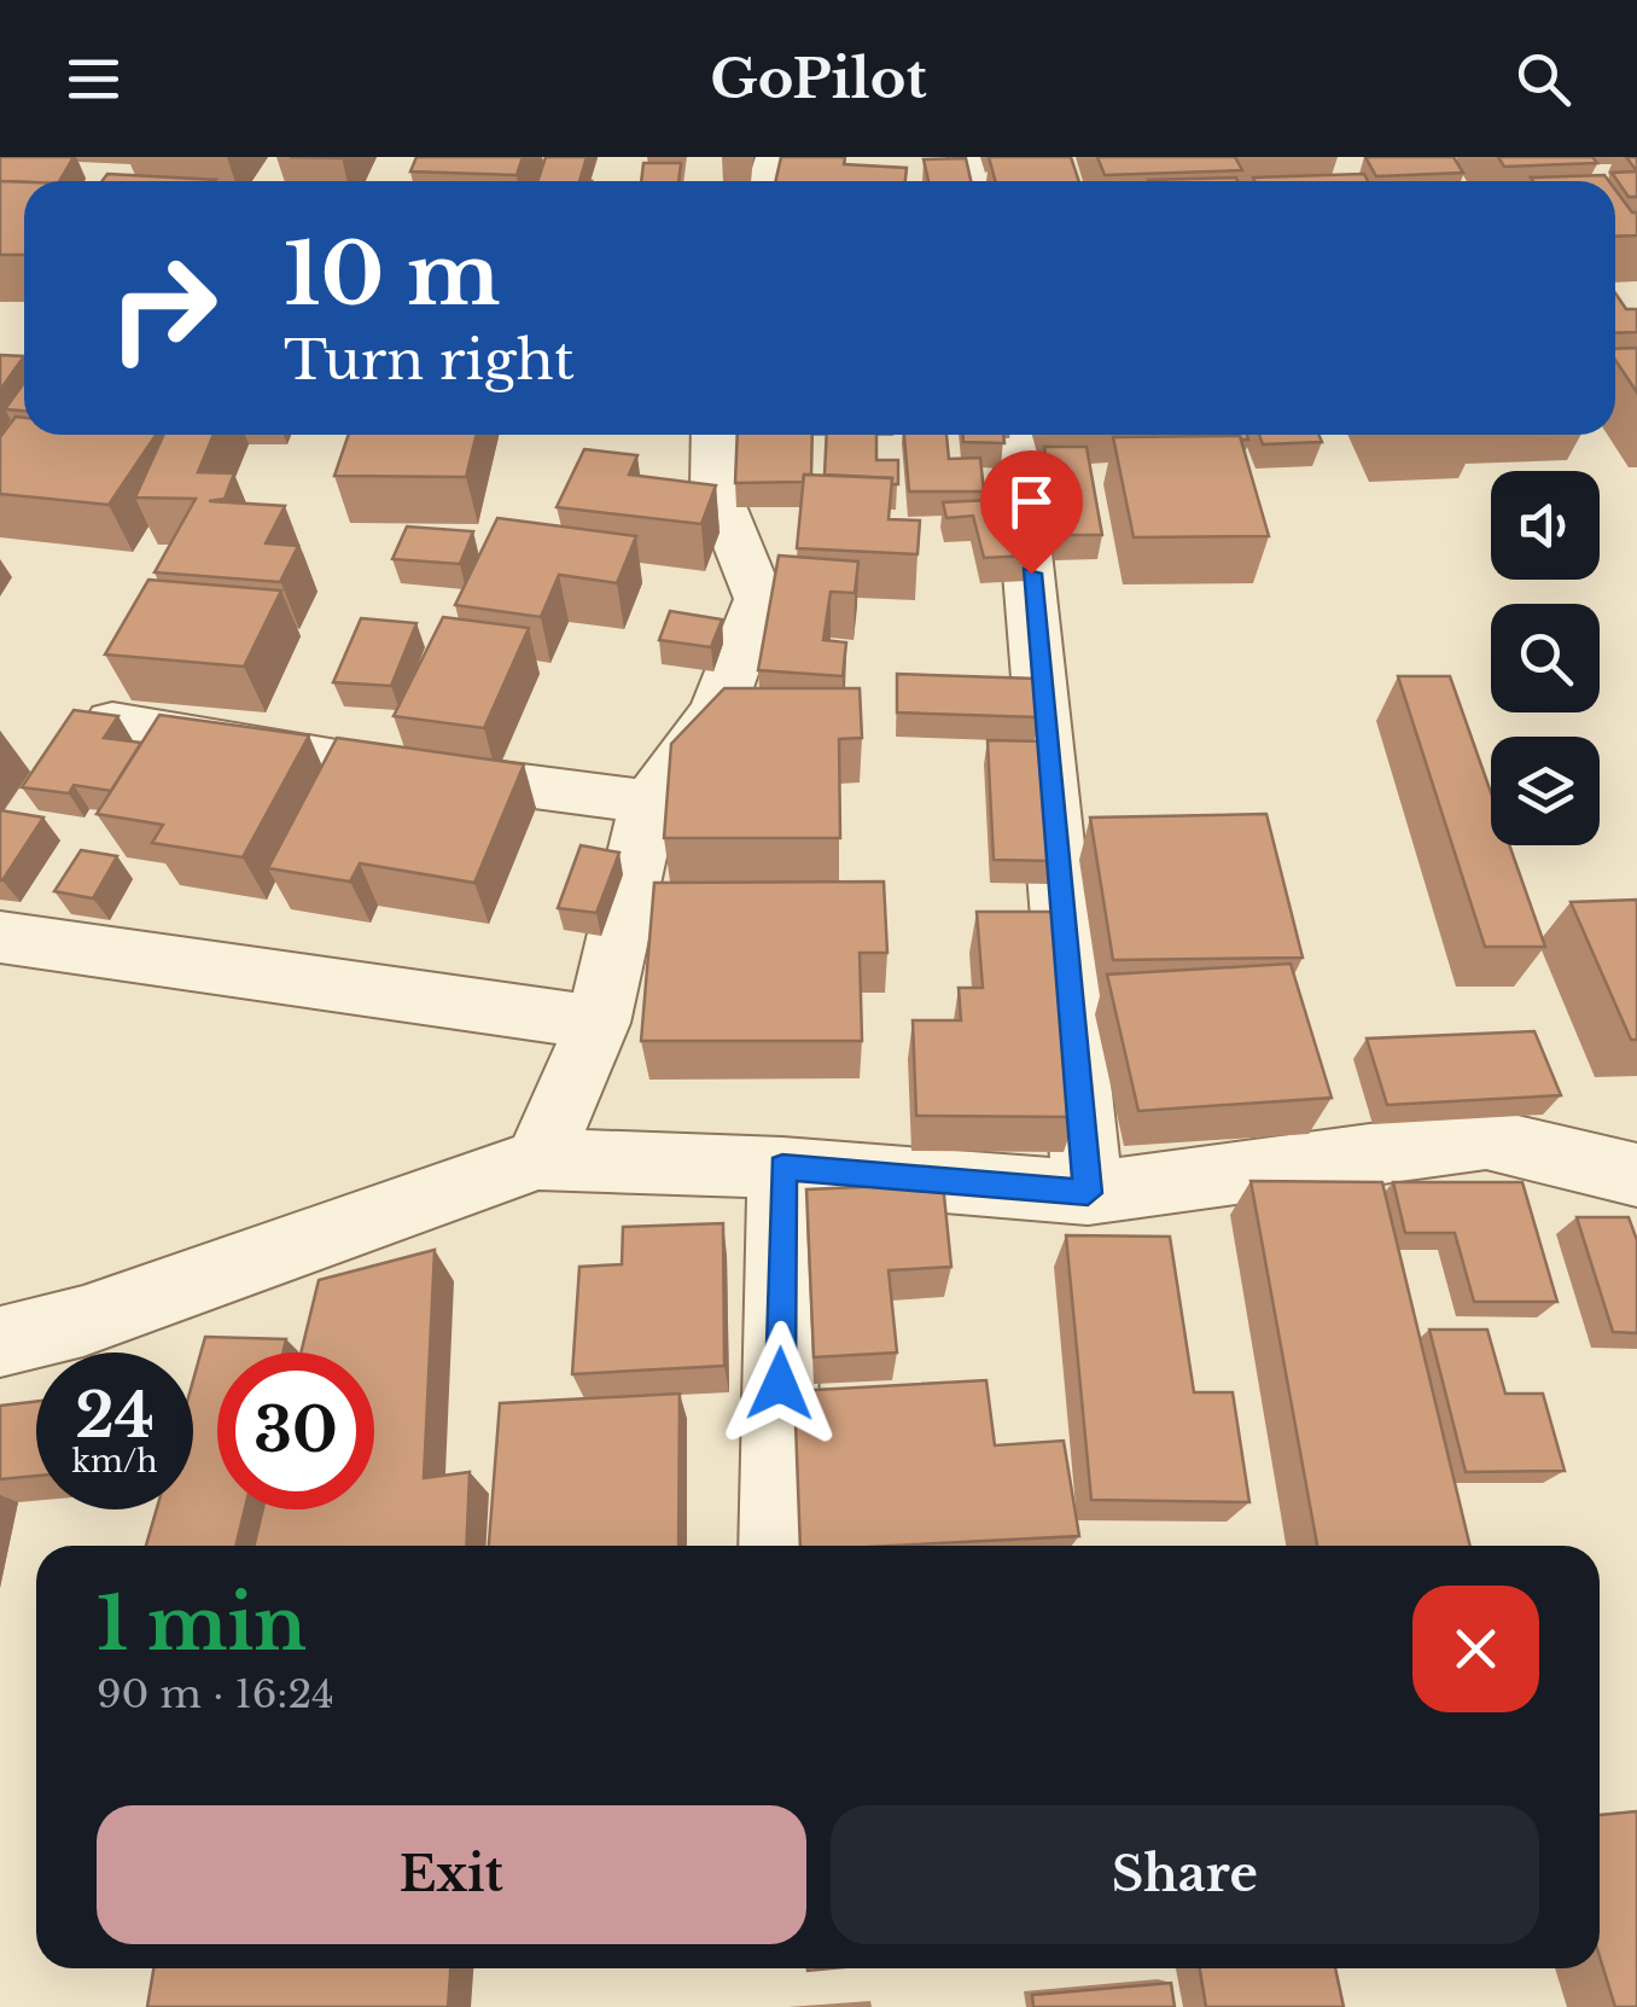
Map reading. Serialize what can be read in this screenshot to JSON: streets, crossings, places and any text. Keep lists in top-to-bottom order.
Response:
{
  "page": {
    "header": "GoPilot",
    "turn": ["10 m", "Turn right"],
    "speed": "24 km/h",
    "limit": "30",
    "heading": ["1 min", "90 m · 16:24"],
    "buttons": ["Exit", "Share"]
  }
}
